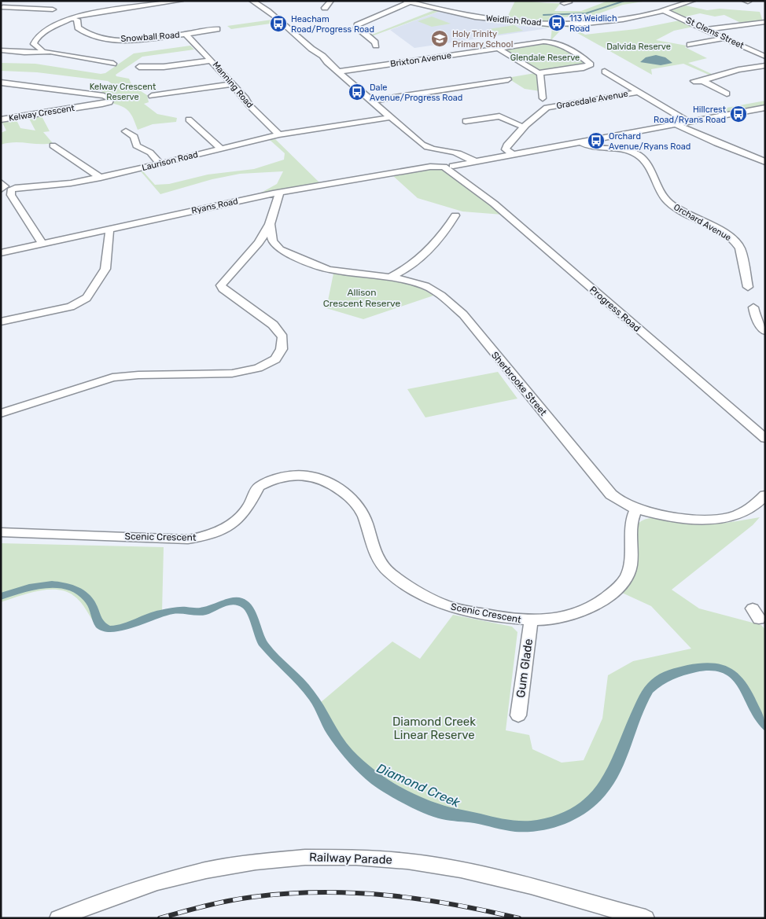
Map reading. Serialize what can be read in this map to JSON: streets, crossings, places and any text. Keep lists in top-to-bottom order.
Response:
{
  "streets": {
    "street": [
      "Weidlich Road",
      "St Clems Street",
      "Snowball Road",
      "Brixton Avenue",
      "Manning Road",
      "Gracedale Avenue",
      "Kelway Crescent",
      "Laurison Road",
      "Ryans Road",
      "Orchard Avenue",
      "Progress Road",
      "Sherbrooke Street",
      "Scenic Crescent",
      "Gum Glade",
      "Railway Parade"
    ]
  },
  "crossings": [
    ["Weidlich Road", "St Clems Street"],
    ["Snowball Road", "Manning Road"],
    ["Manning Road", "Laurison Road"],
    ["Ryans Road", "Orchard Avenue"],
    ["Ryans Road", "Progress Road"],
    ["Sherbrooke Street", "Scenic Crescent"],
    ["Scenic Crescent", "Gum Glade"]
  ],
  "water": ["Diamond Creek"],
  "parks": [
    "Dalvida Reserve",
    "Glendale Reserve",
    "Kelway Crescent Reserve",
    "Allison Crescent Reserve",
    "Diamond Creek Linear Reserve"
  ],
  "places": {
    "bus stop": [
      "113 Weidlich Road",
      "Heacham Road/Progress Road",
      "Dale Avenue/Progress Road",
      "Hillcrest Road/Ryans Road",
      "Orchard Avenue/Ryans Road"
    ],
    "school or university": ["Holy Trinity Primary School"]
  }
}
